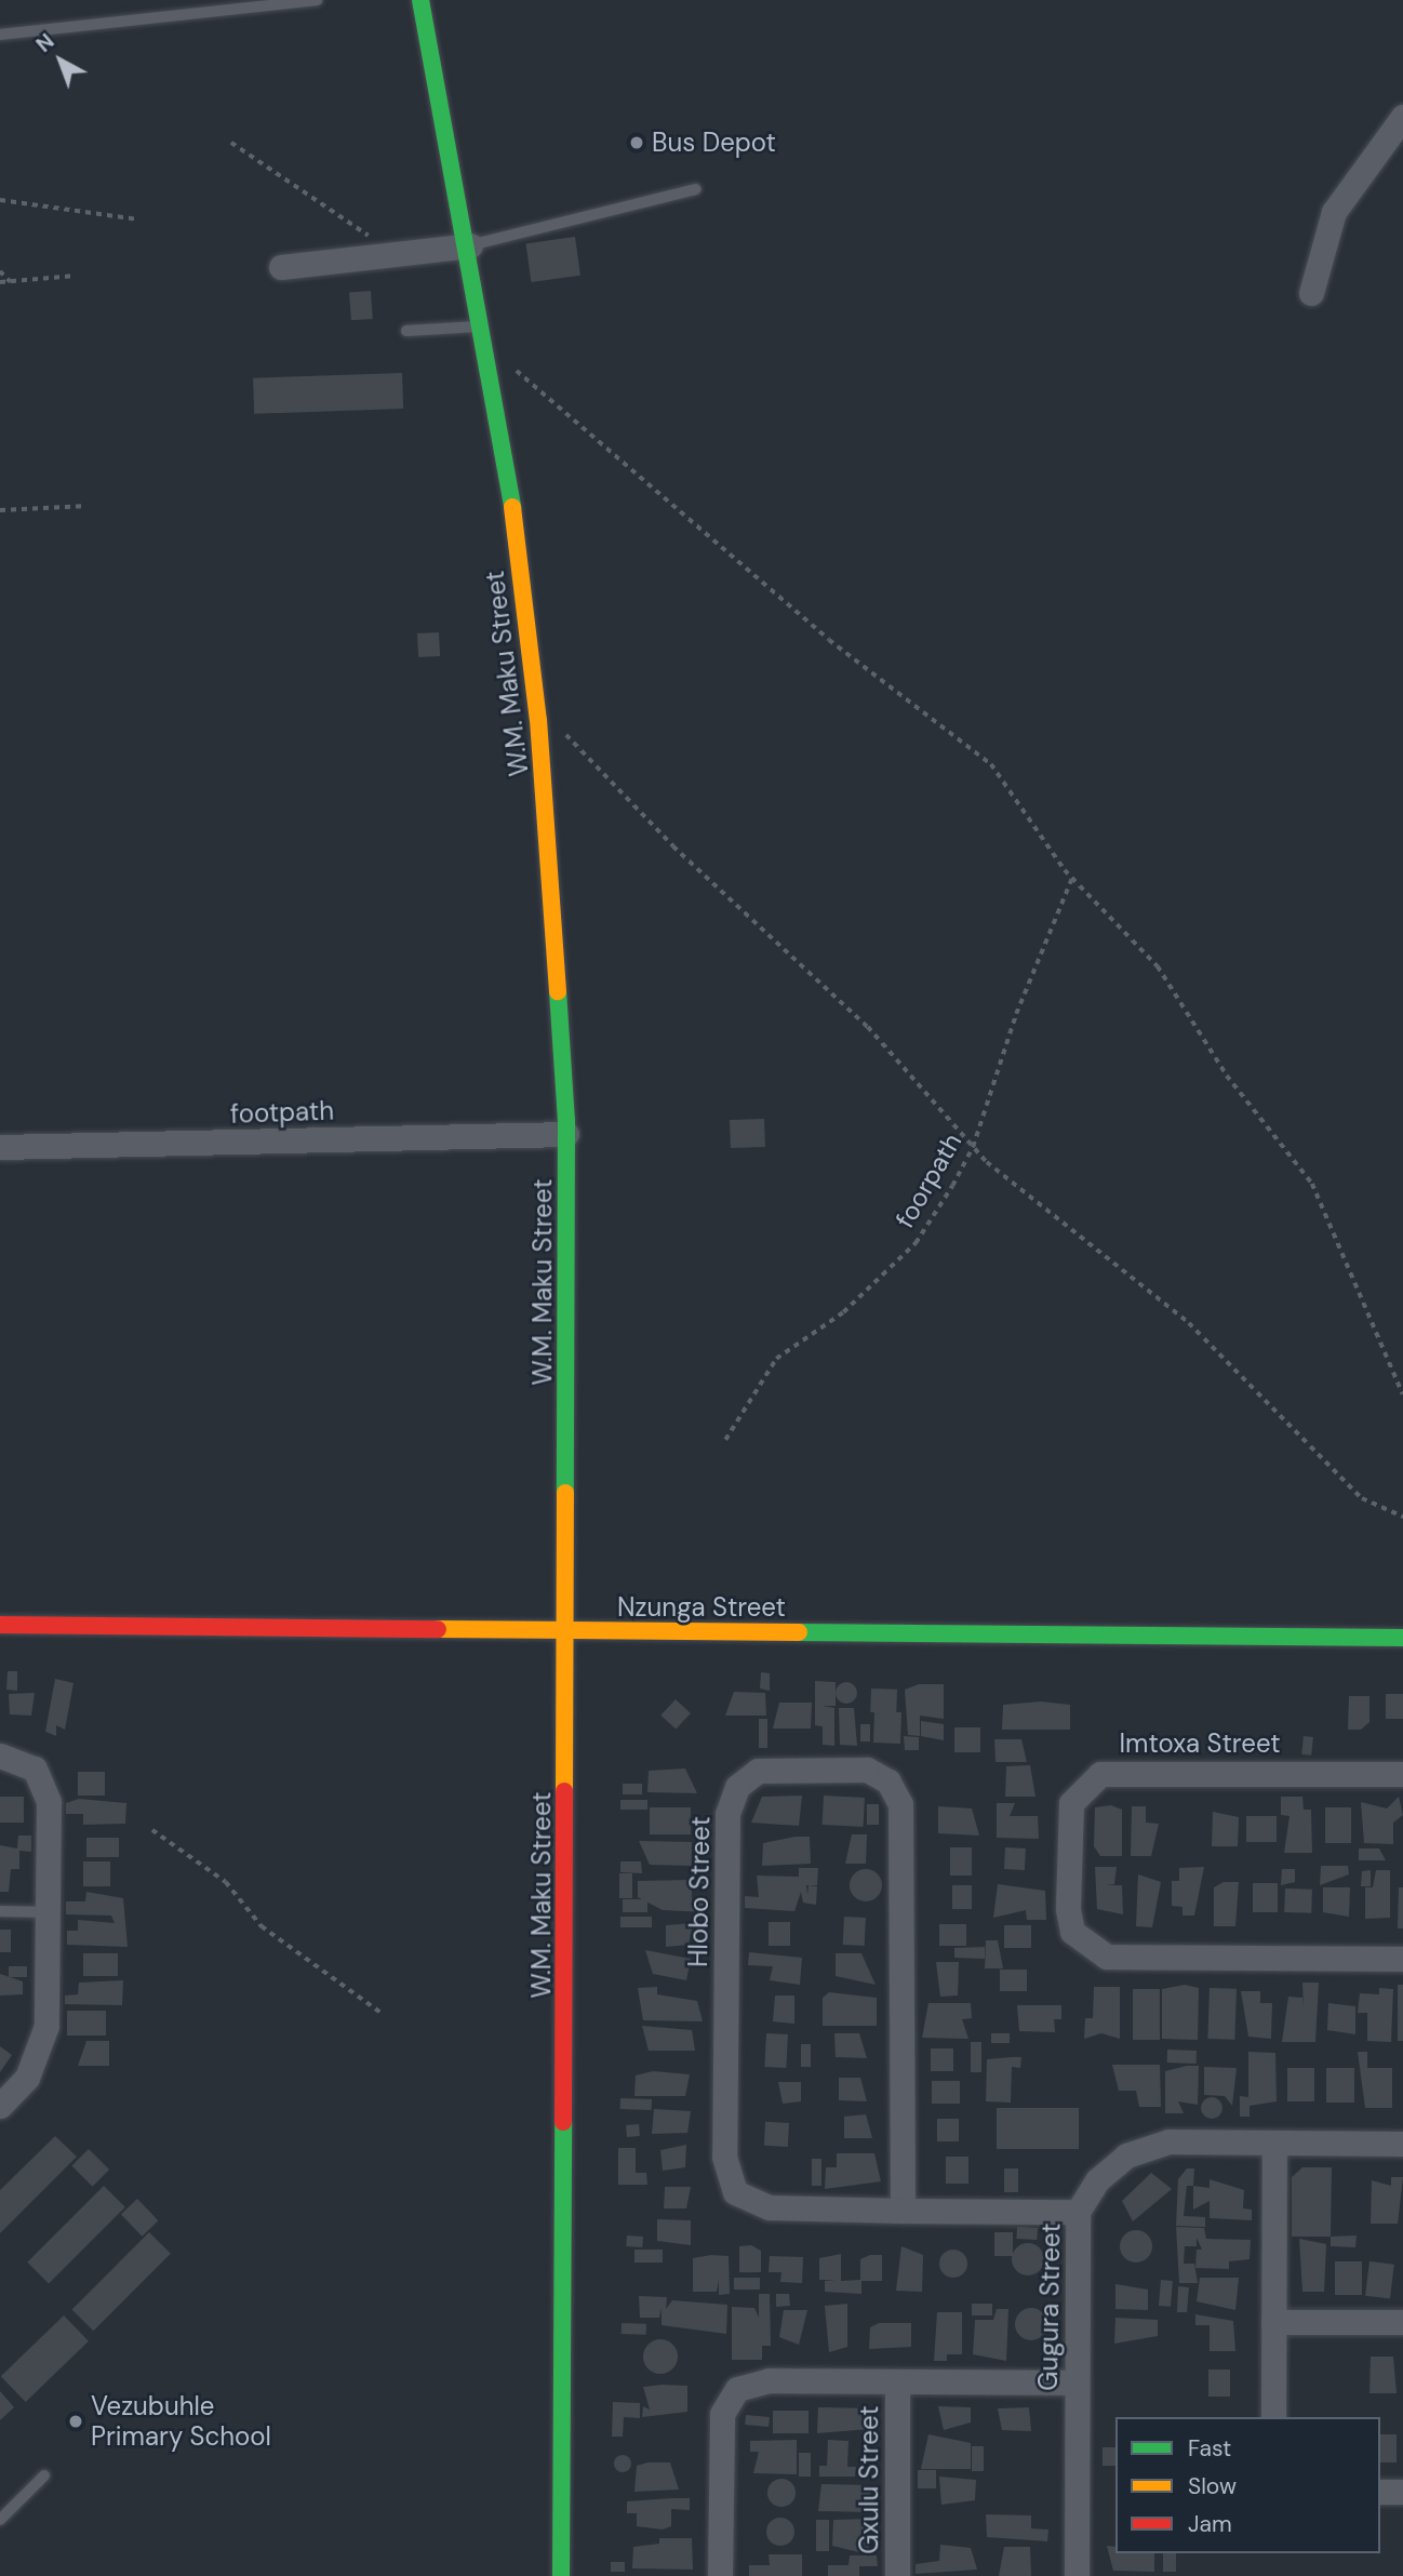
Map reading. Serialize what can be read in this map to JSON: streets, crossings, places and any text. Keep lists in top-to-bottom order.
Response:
{
  "streets": {
    "street": [
      "W.M. Maku Street",
      "footpath",
      "Nzunga Street",
      "Imtoxa Street",
      "Hlobo Street",
      "Gugura Street",
      "Gxulu Street"
    ],
    "path": ["foorpath"]
  },
  "crossings": [
    ["W.M. Maku Street", "footpath"],
    ["W.M. Maku Street", "Nzunga Street"],
    ["Hlobo Street", "Gugura Street"],
    ["Gugura Street", "Gxulu Street"]
  ],
  "places": ["Bus Depot", "Vezubuhle Primary School"],
  "legend": ["Fast", "Slow", "Jam"],
  "north": "top left"
}
